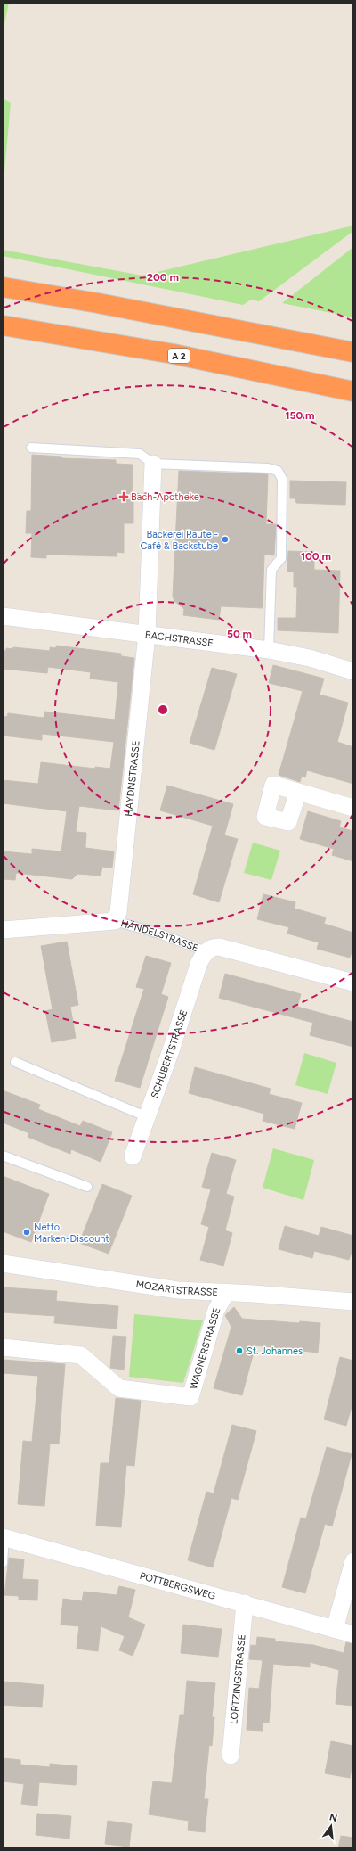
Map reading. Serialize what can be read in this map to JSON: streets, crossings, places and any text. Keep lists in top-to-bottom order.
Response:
{
  "streets": {
    "highway": ["A 2"],
    "street": [
      "BACHSTRASSE",
      "HAYDNSTRASSE",
      "HÄNDELSTRASSE",
      "SCHUBERTSTRASSE",
      "MOZARTSTRASSE",
      "WAGNERSTRASSE",
      "POTTBERGSWEG",
      "LORTZINGSTRASSE"
    ]
  },
  "crossings": [
    ["BACHSTRASSE", "HAYDNSTRASSE"],
    ["HAYDNSTRASSE", "HÄNDELSTRASSE"],
    ["HÄNDELSTRASSE", "SCHUBERTSTRASSE"],
    ["MOZARTSTRASSE", "WAGNERSTRASSE"],
    ["POTTBERGSWEG", "LORTZINGSTRASSE"]
  ],
  "places": {
    "health": ["Bach-Apotheke"],
    "other": ["Bäckerei Raute - Café & Backstube", "Netto Marken-Discount", "St. Johannes"]
  },
  "north": "top",
  "rings": [
    "200 m",
    "150 m",
    "100 m",
    "50 m"
  ]
}
